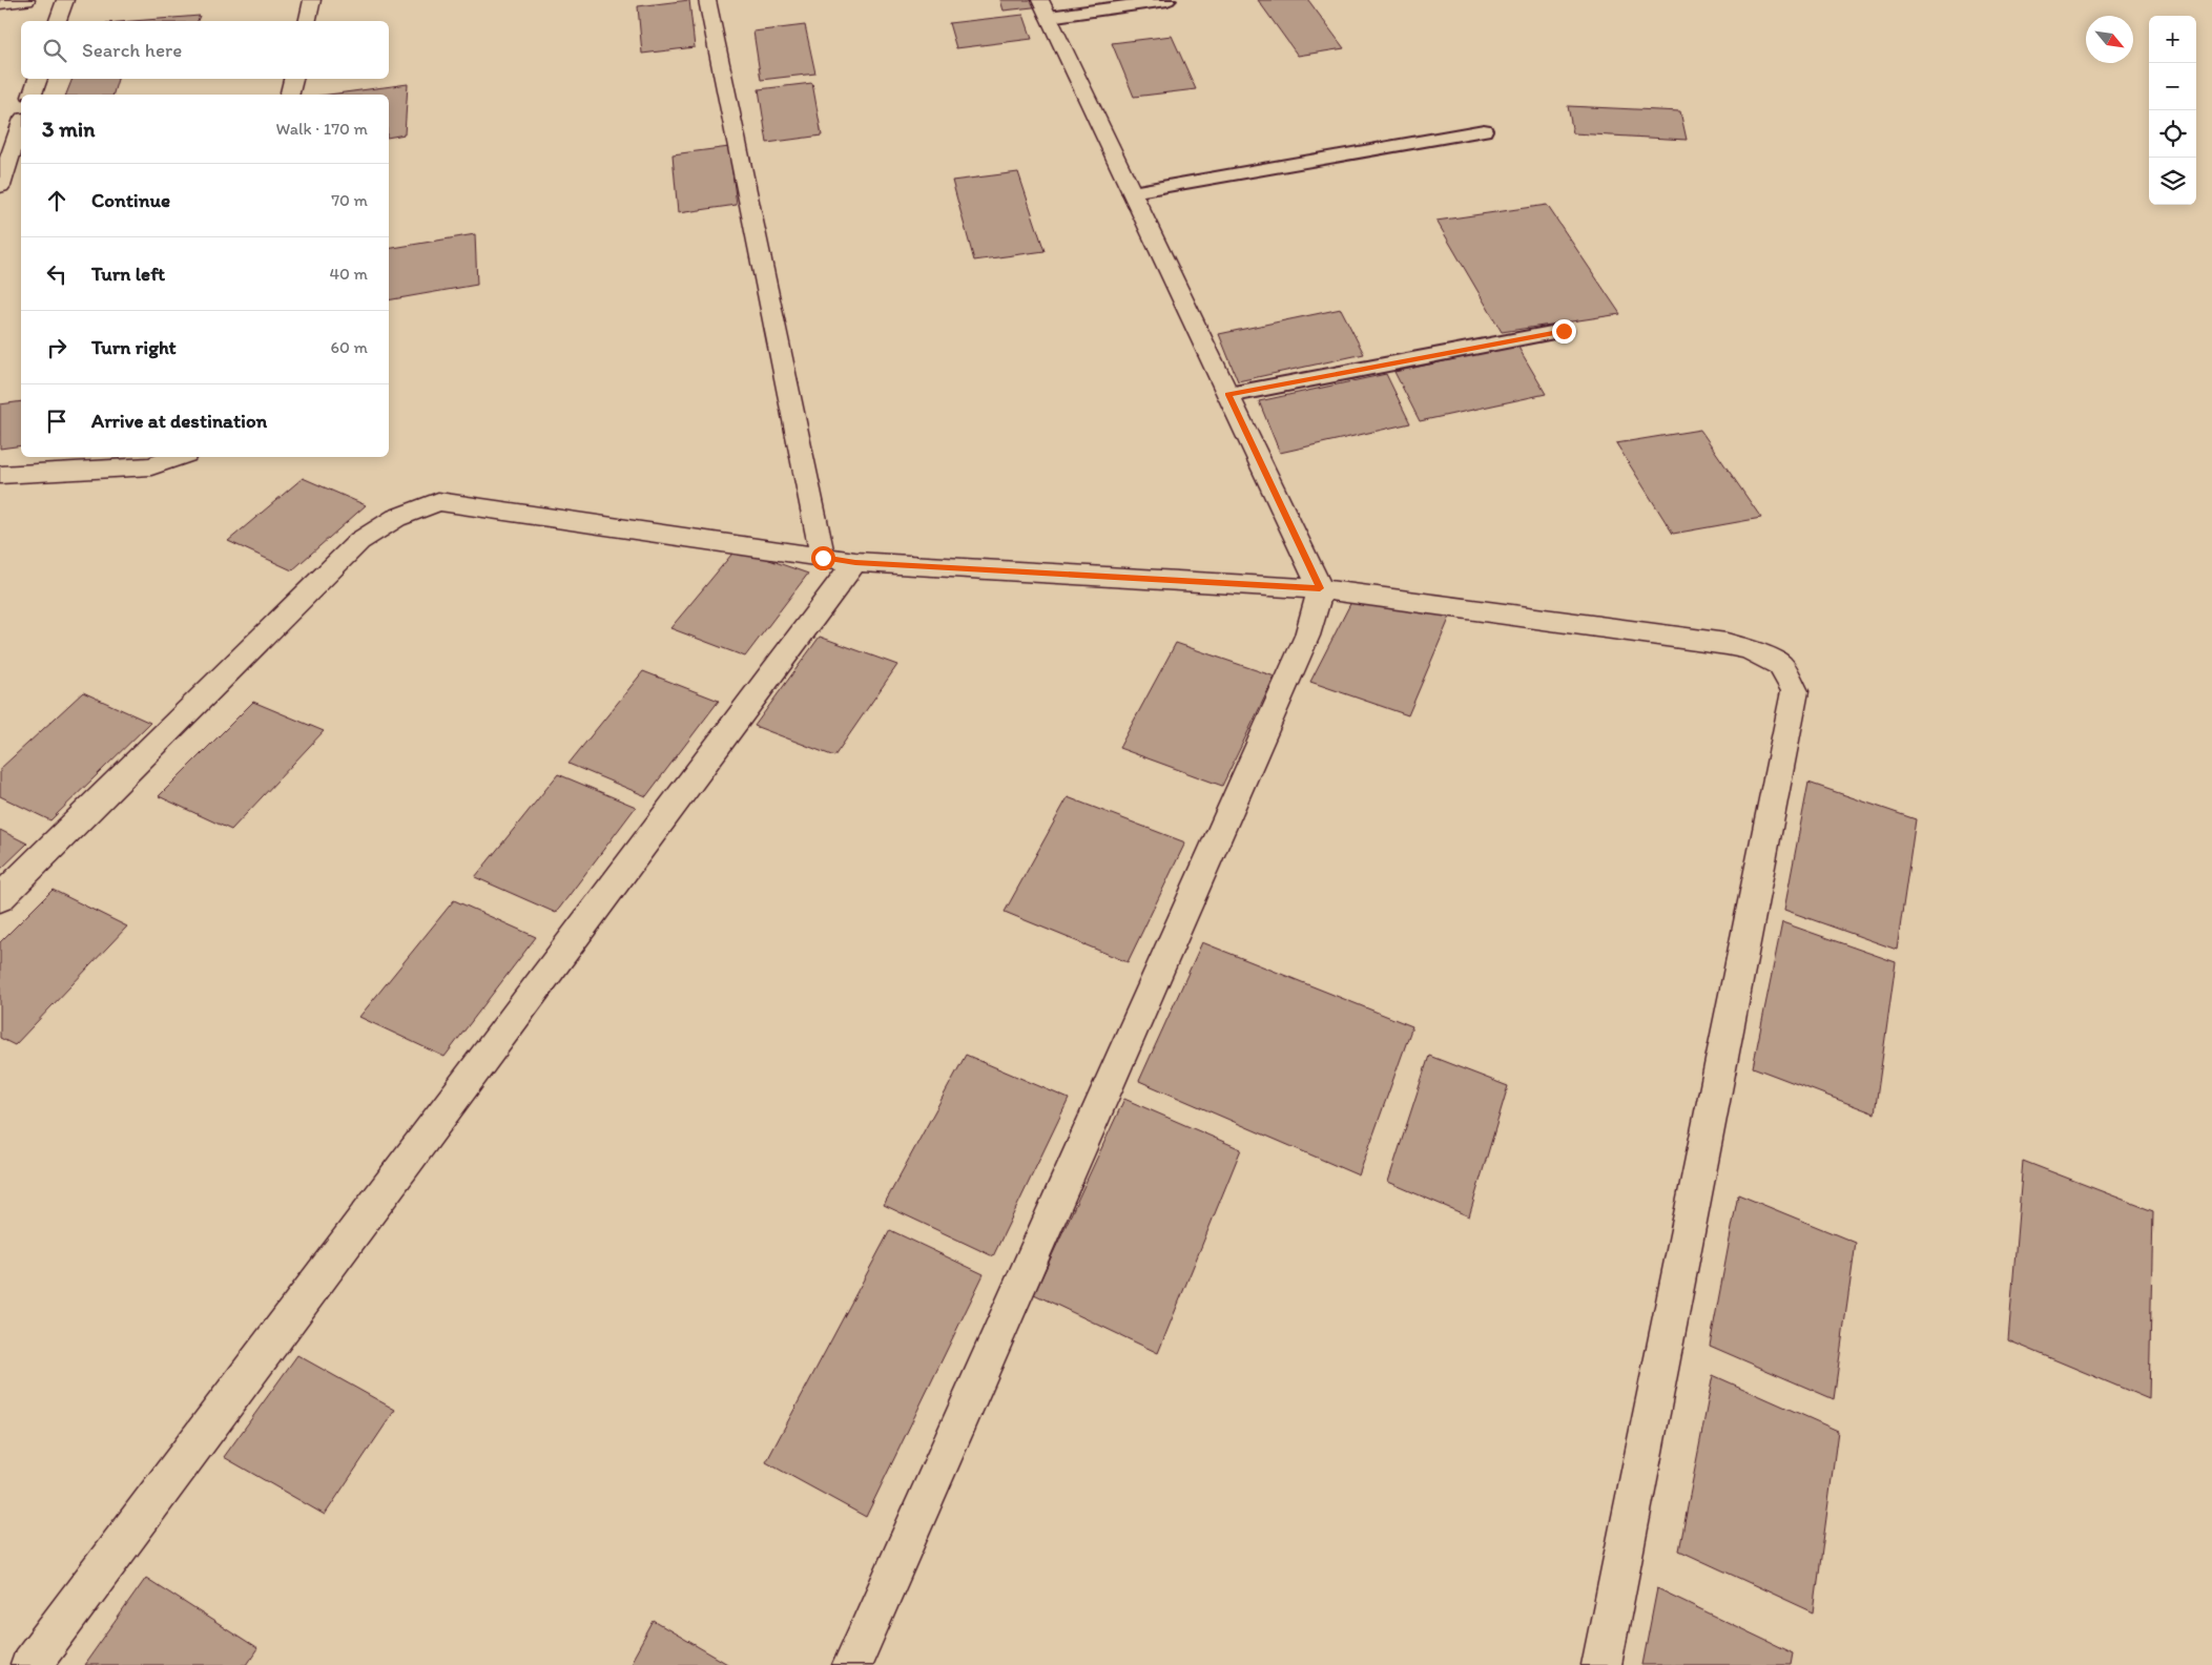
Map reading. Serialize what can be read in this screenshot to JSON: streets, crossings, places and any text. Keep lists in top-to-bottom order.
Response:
{
  "north": "bottom right",
  "page": {
    "map_buttons": ["+", "−"],
    "search": "Search here",
    "heading": ["3 min", "Walk · 170 m"],
    "list": [
      ["Continue", "70 m"],
      ["Turn left", "40 m"],
      ["Turn right", "60 m"],
      "Arrive at destination"
    ]
  }
}
